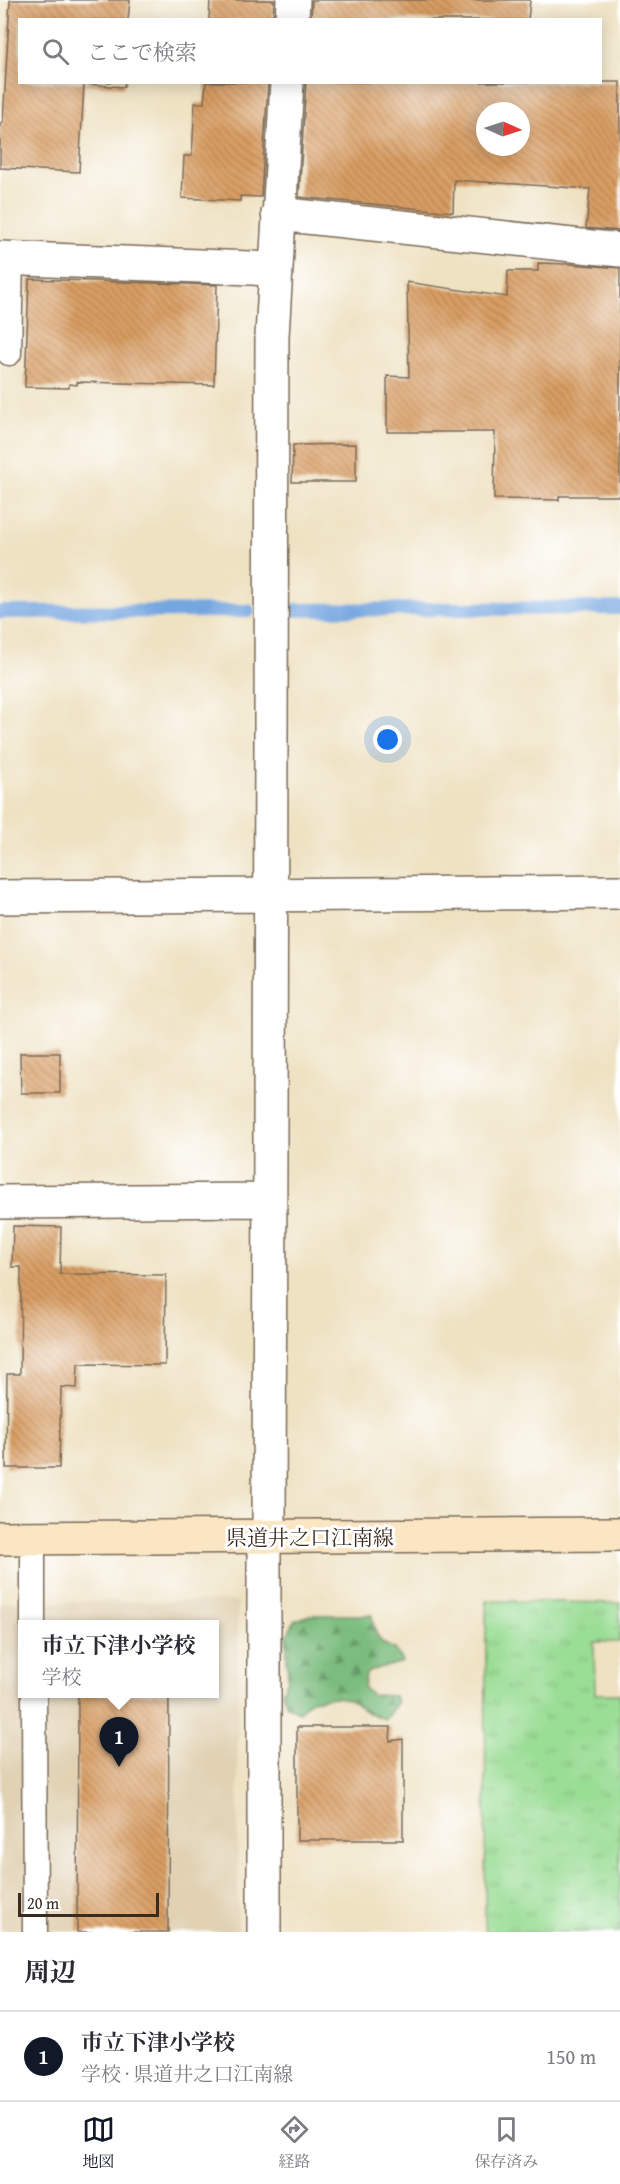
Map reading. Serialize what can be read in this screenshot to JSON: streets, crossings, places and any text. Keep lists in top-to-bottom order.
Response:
{
  "streets": {
    "main road": ["県道井之口江南線"]
  },
  "scale_bar": "20 m",
  "north": "right",
  "page": {
    "search": "ここで検索",
    "popup": ["市立下津小学校", "学校"],
    "pins": "1",
    "scale": "20 m",
    "heading": "周辺",
    "list": [
      {
        "mark": "1",
        "name": "市立下津小学校",
        "note": "学校 · 県道井之口江南線",
        "value": "150 m"
      }
    ],
    "nav": ["地図", "経路", "保存済み"]
  }
}
